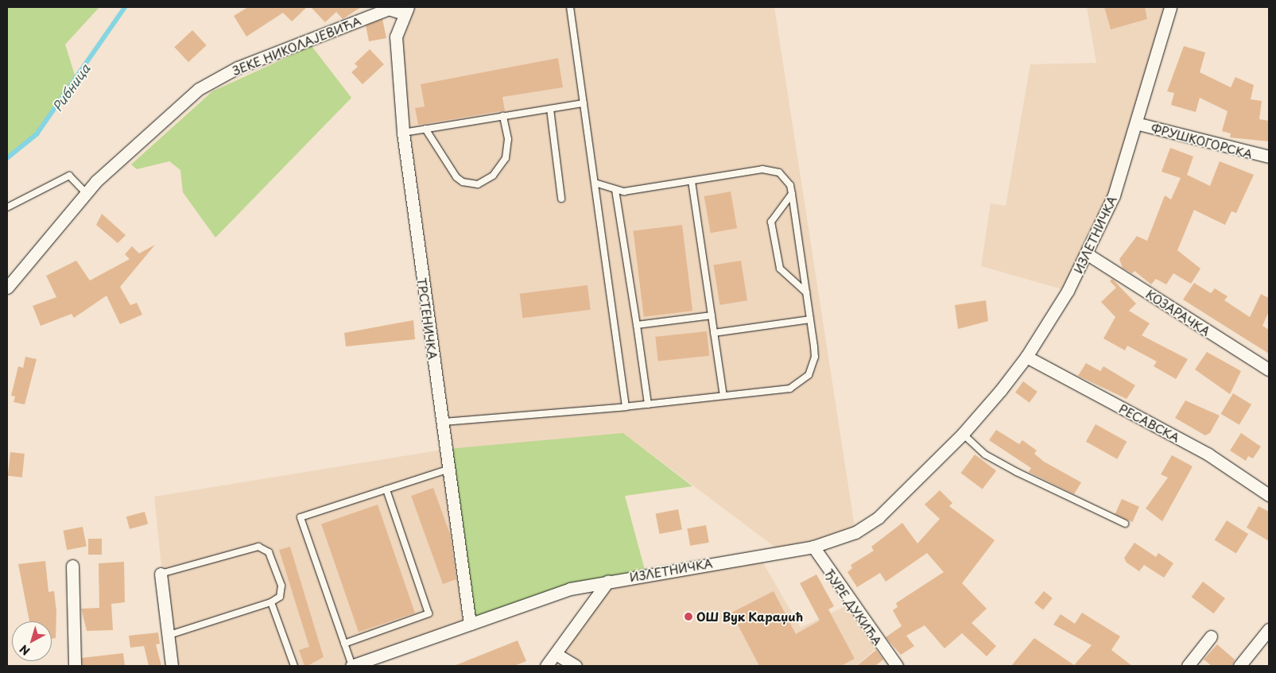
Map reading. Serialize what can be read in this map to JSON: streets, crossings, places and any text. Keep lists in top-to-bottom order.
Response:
{
  "streets": {
    "street": [
      "ЗЕКЕ НИКОЛАЈЕВИЋА",
      "ФРУШКОГОРСКА",
      "ИЗЛЕТНИЧКА",
      "КОЗАРАЧКА",
      "ТРСТЕНИЧКА",
      "РЕСАВСКА",
      "ЂУРЕ ДУКИЋА"
    ]
  },
  "crossings": [
    ["ФРУШКОГОРСКА", "ИЗЛЕТНИЧКА"],
    ["ИЗЛЕТНИЧКА", "КОЗАРАЧКА"],
    ["ИЗЛЕТНИЧКА", "ТРСТЕНИЧКА"],
    ["ИЗЛЕТНИЧКА", "РЕСАВСКА"],
    ["ИЗЛЕТНИЧКА", "ЂУРЕ ДУКИЋА"]
  ],
  "water": ["Рибница"],
  "places": ["ОШ Вук Караџић"],
  "north": "bottom left"
}
